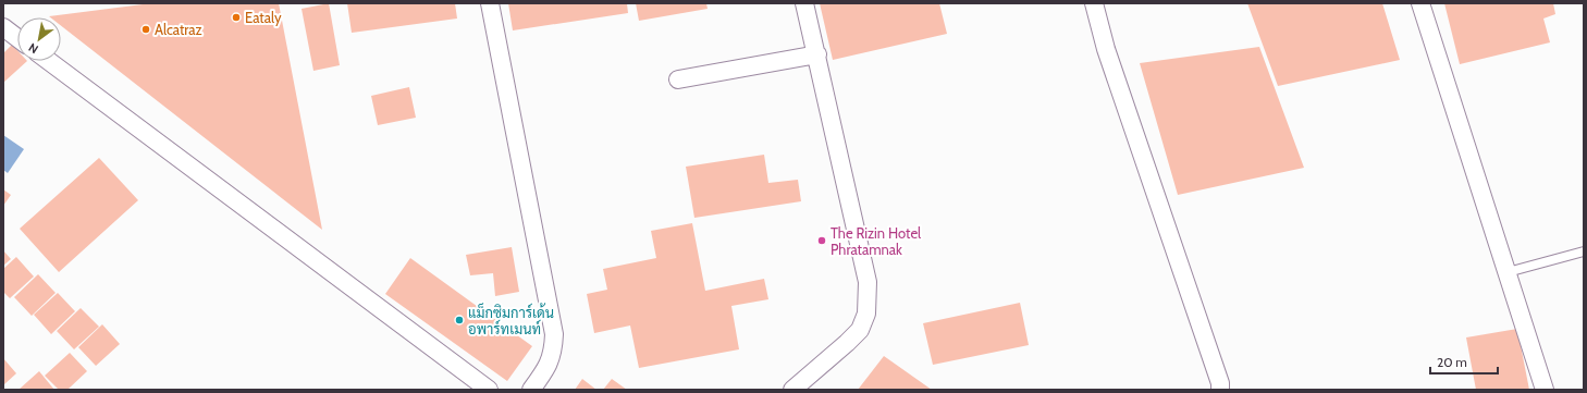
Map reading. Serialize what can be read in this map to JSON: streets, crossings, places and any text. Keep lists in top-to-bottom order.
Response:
{
  "places": [
    "Eataly",
    "Alcatraz",
    "The Rizin Hotel Phratamnak",
    "แม็กซิมการ์เด้น อพาร์ทเมนท์"
  ],
  "scale_bar": "20 m",
  "north": "bottom left"
}
